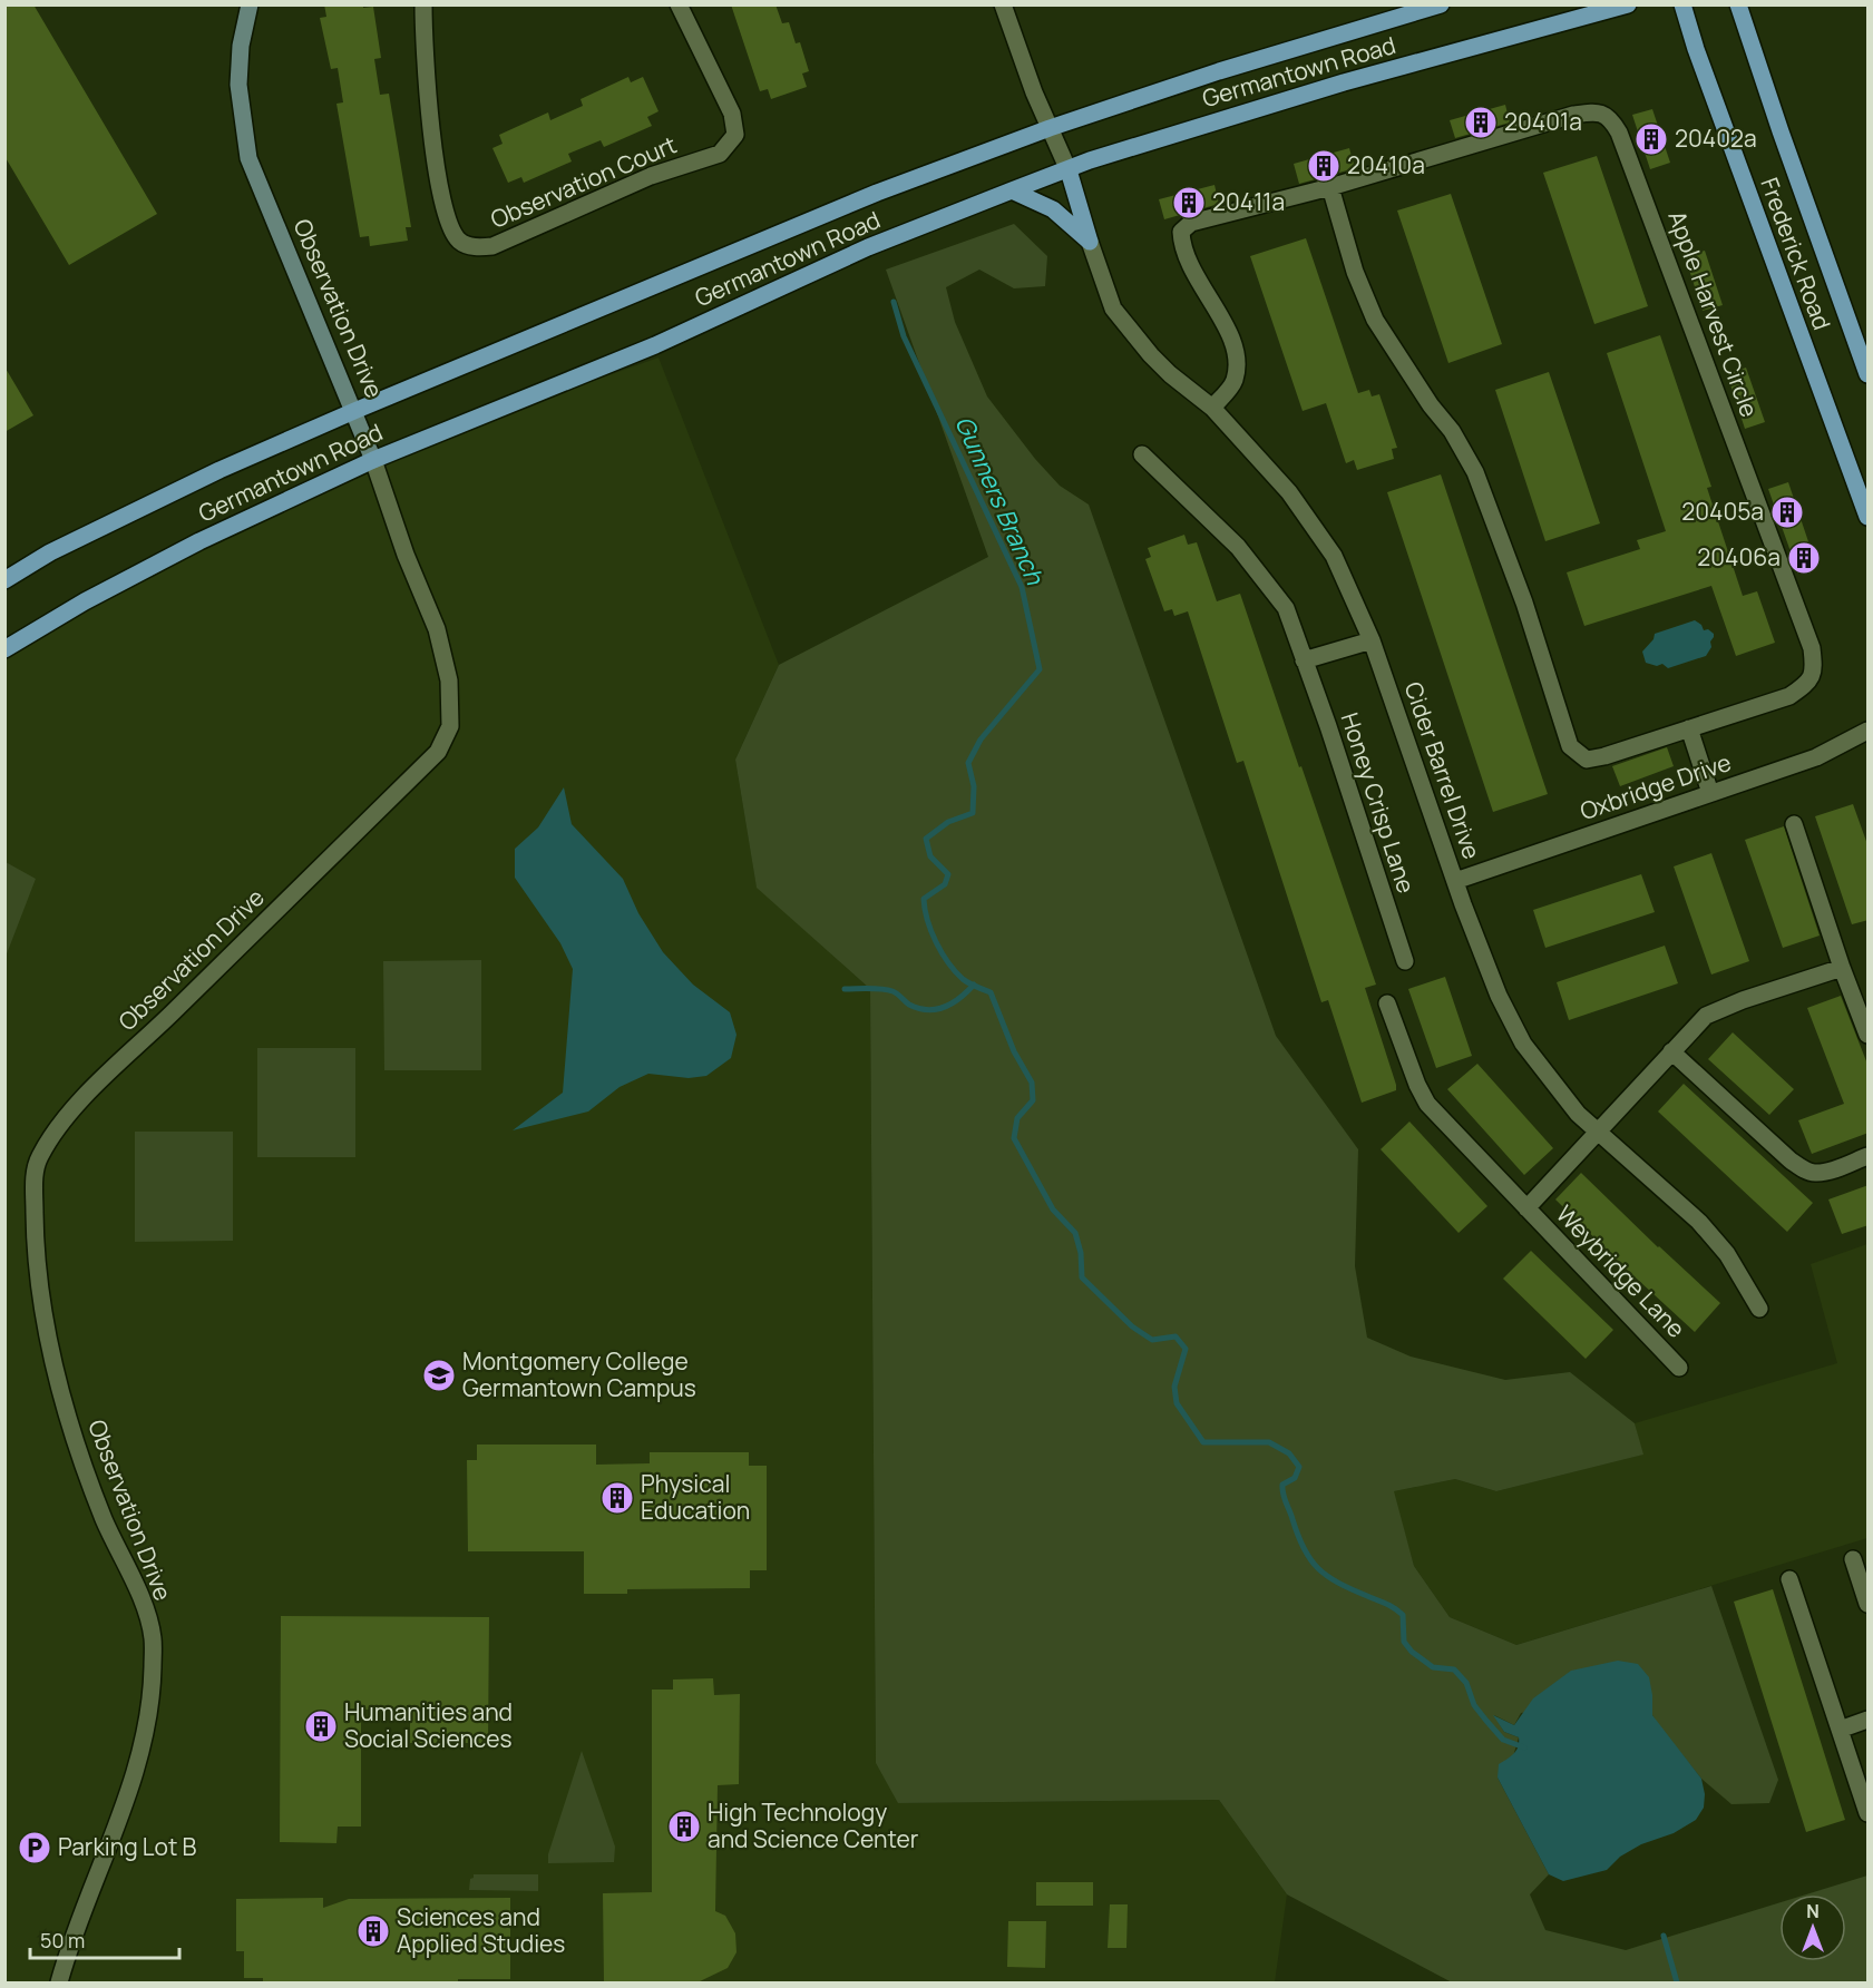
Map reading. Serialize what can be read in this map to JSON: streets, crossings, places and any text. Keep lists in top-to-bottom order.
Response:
{
  "streets": {
    "main road": ["Germantown Road", "Frederick Road"],
    "street": [
      "Observation Court",
      "Observation Drive",
      "Apple Harvest Circle",
      "Cider Barrel Drive",
      "Oxbridge Drive",
      "Honey Crisp Lane",
      "Weybridge Lane"
    ]
  },
  "crossings": [
    ["Germantown Road", "Observation Drive"],
    ["Apple Harvest Circle", "Cider Barrel Drive"],
    ["Cider Barrel Drive", "Oxbridge Drive"],
    ["Cider Barrel Drive", "Weybridge Lane"]
  ],
  "water": ["Gunners Branch"],
  "places": {
    "building": [
      "20401a",
      "20402a",
      "20410a",
      "20411a",
      "20405a",
      "20406a",
      "Physical Education",
      "Humanities and Social Sciences",
      "High Technology and Science Center",
      "Sciences and Applied Studies"
    ],
    "school or university": ["Montgomery College Germantown Campus"],
    "parking": ["Parking Lot B"]
  },
  "scale_bar": "50 m",
  "north": "top"
}
